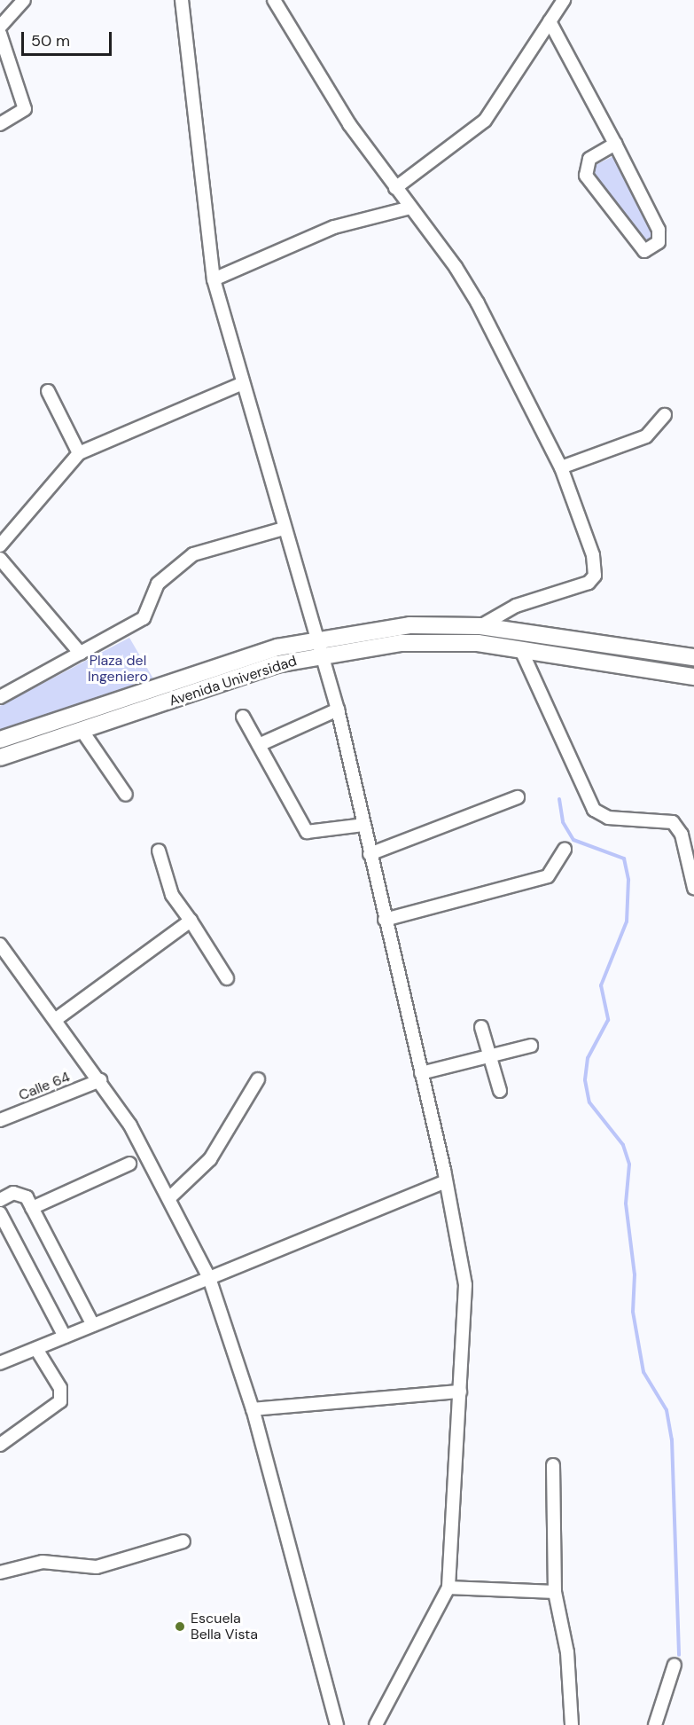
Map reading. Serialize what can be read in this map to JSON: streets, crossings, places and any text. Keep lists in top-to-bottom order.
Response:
{
  "streets": {
    "street": ["Avenida Universidad", "Calle 64"]
  },
  "parks": ["Plaza del Ingeniero"],
  "places": ["Escuela Bella Vista"],
  "scale_bar": "50 m"
}
